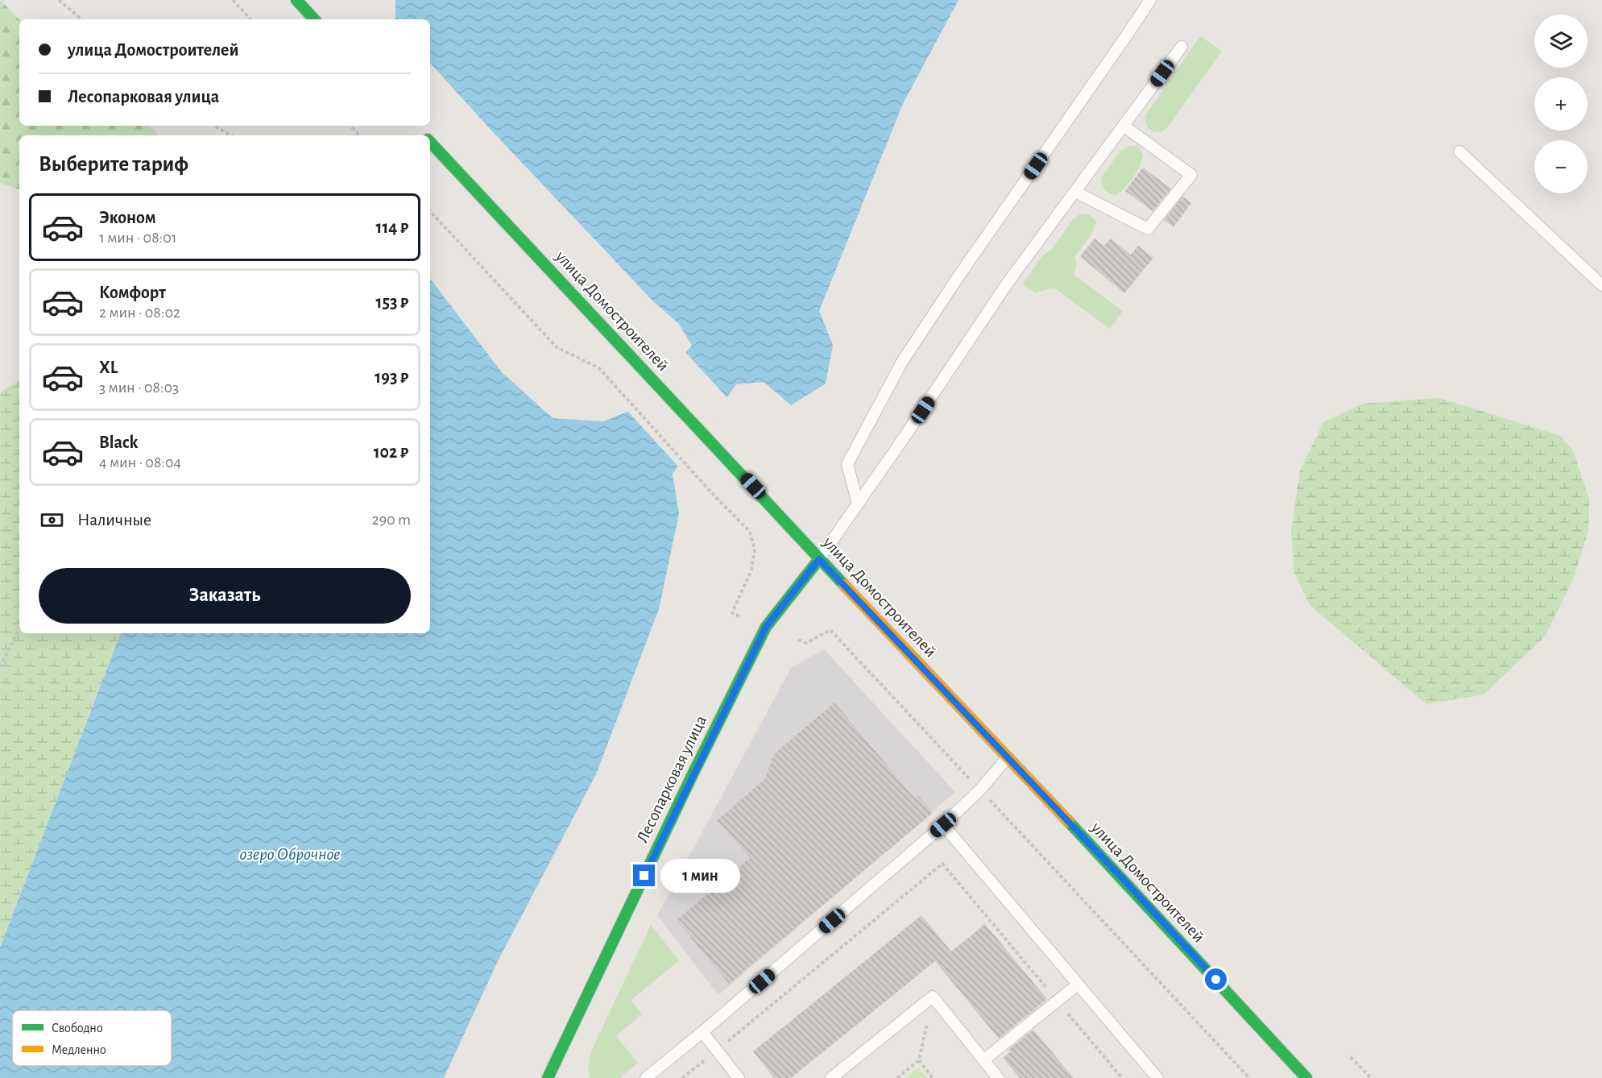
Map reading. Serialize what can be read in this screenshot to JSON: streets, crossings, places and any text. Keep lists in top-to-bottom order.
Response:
{
  "streets": {
    "main road": ["улица Домостроителей", "Лесопарковая улица"]
  },
  "crossings": [
    ["улица Домостроителей", "Лесопарковая улица"]
  ],
  "water": ["озеро Оброчное"],
  "legend": ["Свободно", "Медленно"],
  "page": {
    "map_buttons": ["+", "−"],
    "banner": ["улица Домостроителей", "Лесопарковая улица"],
    "heading": "Выберите тариф",
    "list": [
      {
        "name": "Эконом",
        "note": "1 мин · 08:01",
        "value": "114 ₽"
      },
      {
        "name": "Комфорт",
        "note": "2 мин · 08:02",
        "value": "153 ₽"
      },
      {
        "name": "XL",
        "note": "3 мин · 08:03",
        "value": "193 ₽"
      },
      {
        "name": "Black",
        "note": "4 мин · 08:04",
        "value": "102 ₽"
      }
    ],
    "pay": ["Наличные", "290 m"],
    "buttons": "Заказать",
    "bubble": "1 мин"
  }
}
